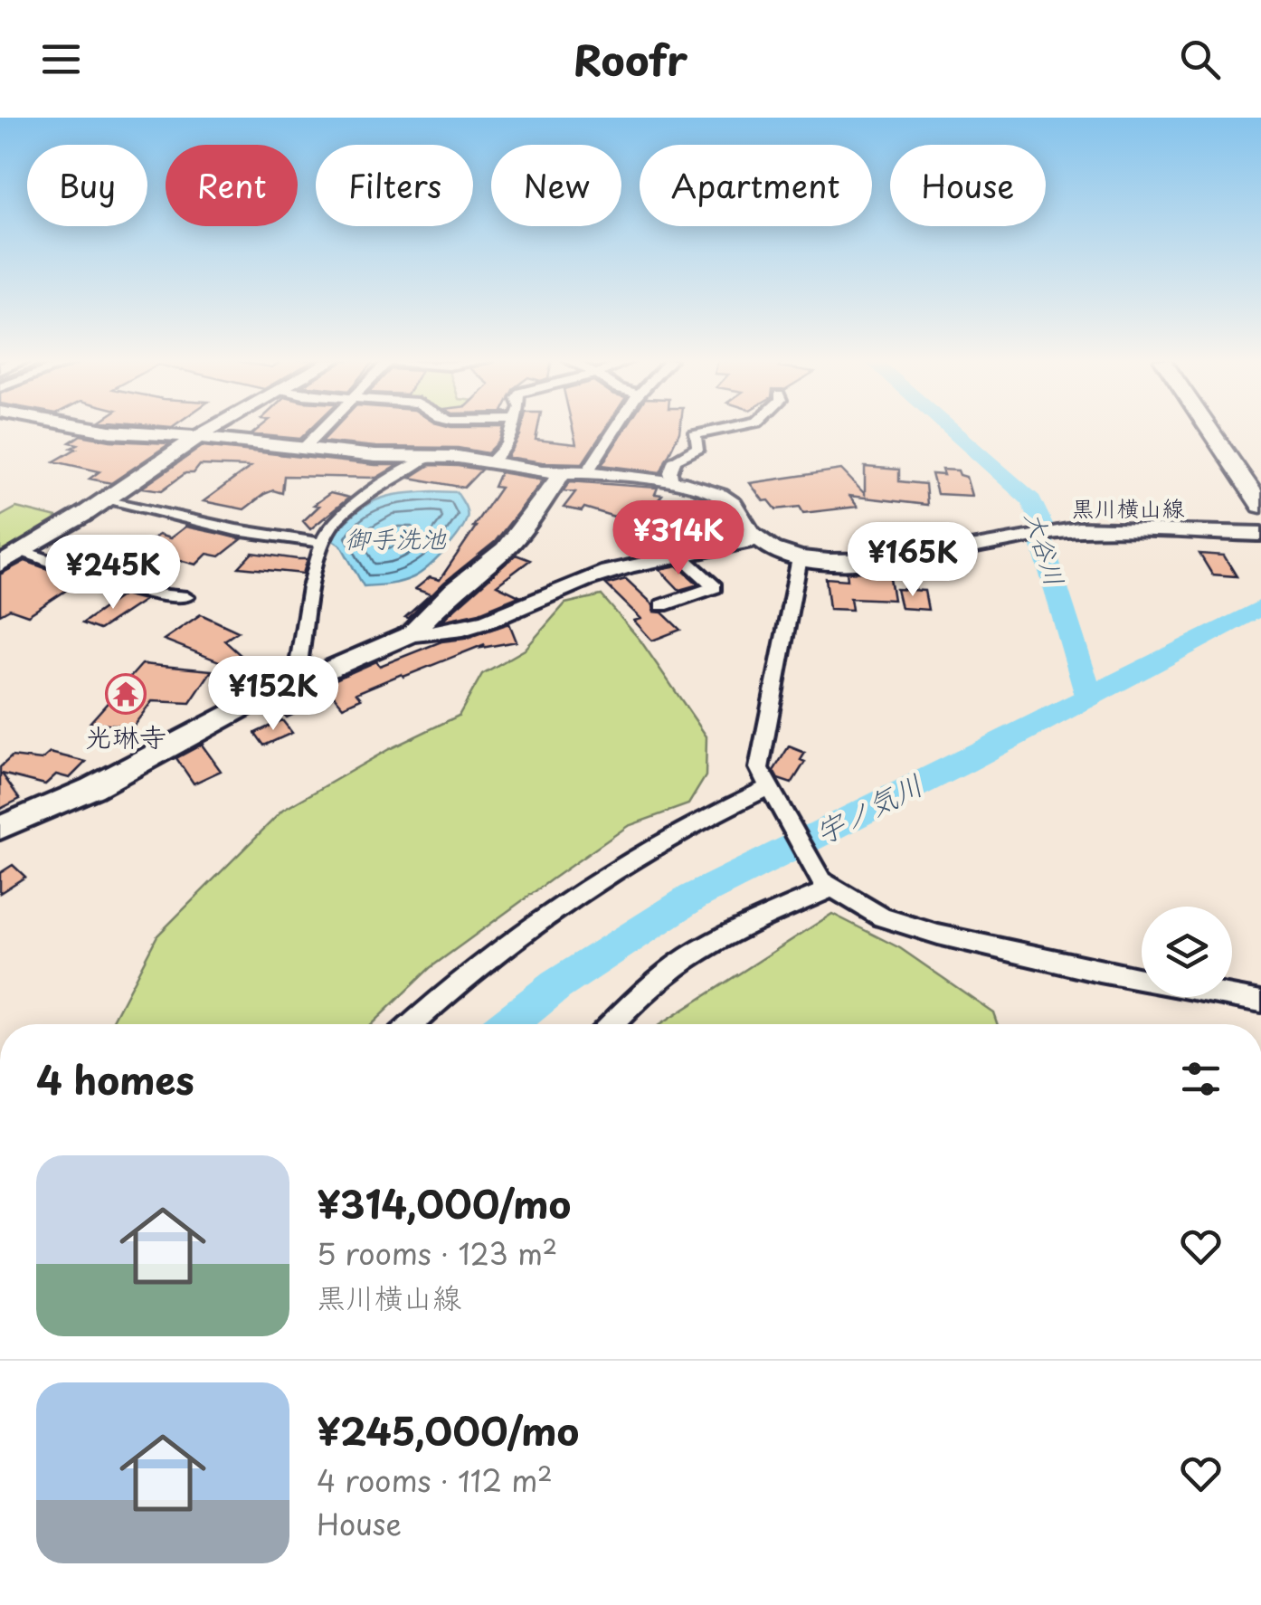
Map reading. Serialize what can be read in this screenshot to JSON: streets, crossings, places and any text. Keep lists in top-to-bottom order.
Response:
{
  "streets": {
    "street": ["黒川横山線"]
  },
  "water": ["御手洗池", "大谷川", "宇ノ気川"],
  "places": {
    "temple": ["光琳寺"]
  },
  "page": {
    "header": "Roofr",
    "chip": [
      "Buy",
      "Rent",
      "Filters",
      "New",
      "Apartment",
      "House"
    ],
    "price": [
      "¥314K",
      "¥165K",
      "¥245K",
      "¥152K"
    ],
    "heading": "4 homes",
    "list": [
      {
        "name": "¥314,000/mo",
        "note": "5 rooms · 123 m² · 黒川横山線"
      },
      {
        "name": "¥245,000/mo",
        "note": "4 rooms · 112 m² · House"
      }
    ]
  }
}
